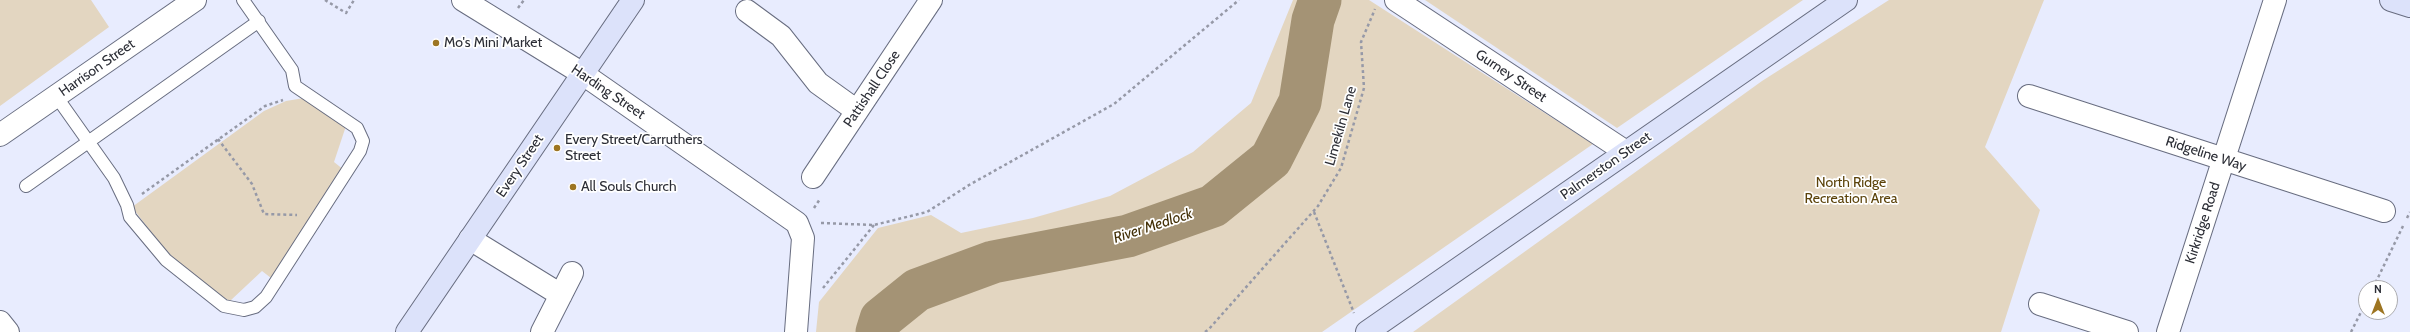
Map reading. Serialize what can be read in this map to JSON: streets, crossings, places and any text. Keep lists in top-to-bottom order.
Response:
{
  "streets": {
    "street": [
      "Harrison Street",
      "Gurney Street",
      "Pattishall Close",
      "Harding Street",
      "Ridgeline Way",
      "Every Street",
      "Palmerston Street",
      "Kirkridge Road"
    ],
    "path": ["Limekiln Lane"]
  },
  "crossings": [
    ["Gurney Street", "Palmerston Street"],
    ["Harding Street", "Every Street"],
    ["Ridgeline Way", "Kirkridge Road"]
  ],
  "water": ["River Medlock"],
  "parks": ["North Ridge Recreation Area"],
  "places": ["Mo's Mini Market", "Every Street/Carruthers Street", "All Souls Church"],
  "north": "top"
}
